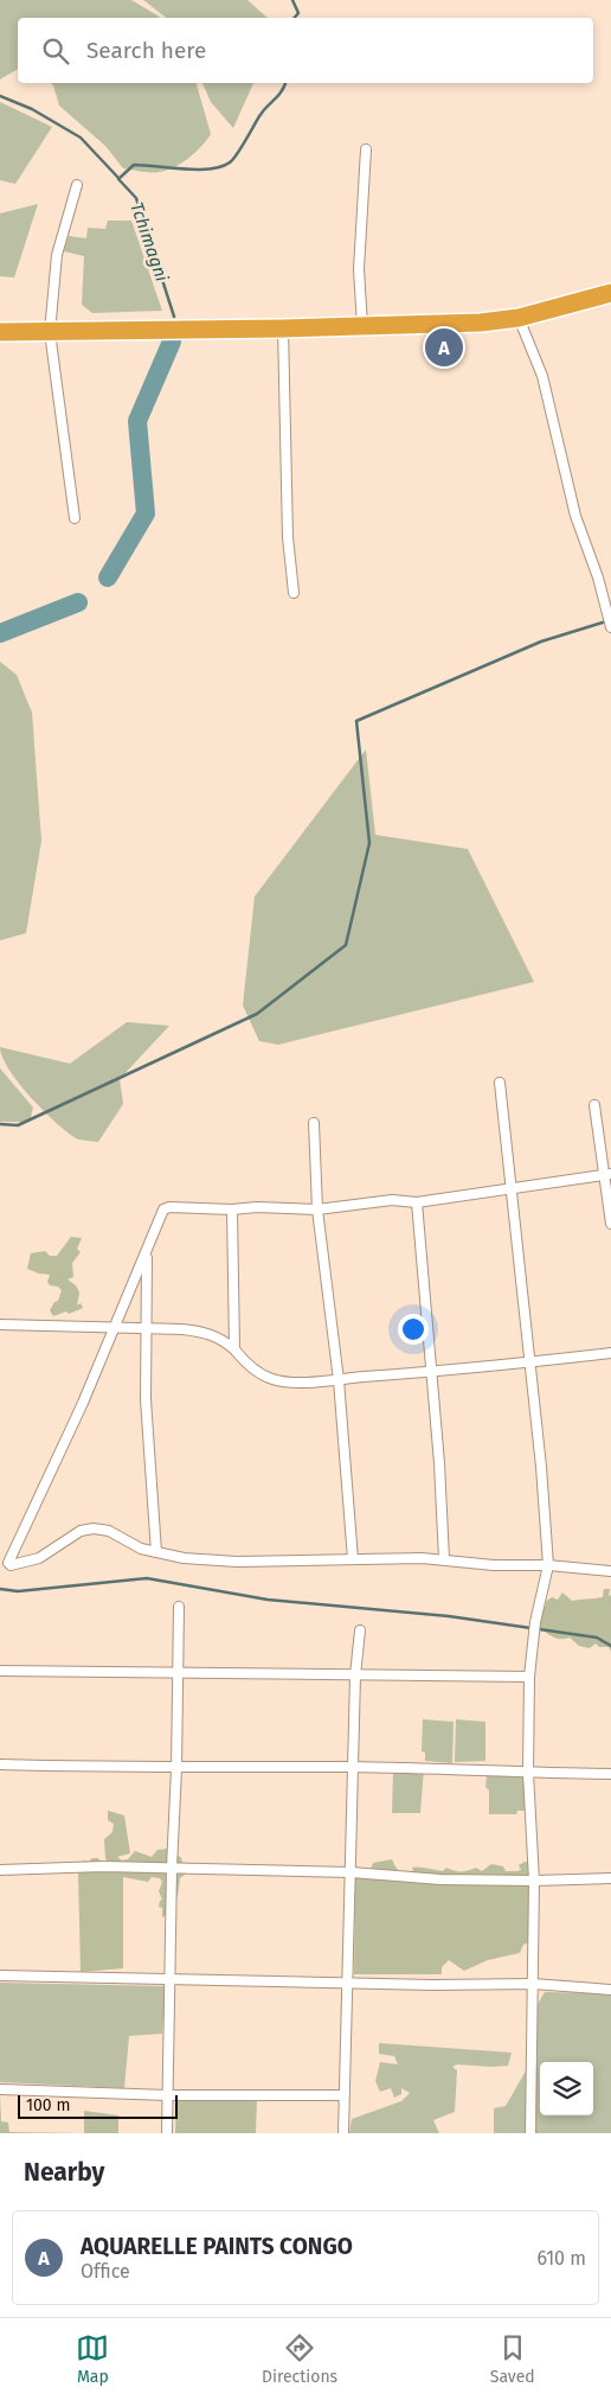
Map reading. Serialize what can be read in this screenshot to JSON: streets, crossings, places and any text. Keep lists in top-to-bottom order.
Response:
{
  "water": ["Tchimagni"],
  "scale_bar": "100 m",
  "page": {
    "search": "Search here",
    "pins": "A",
    "scale": "100 m",
    "heading": "Nearby",
    "list": [
      {
        "mark": "A",
        "name": "AQUARELLE PAINTS CONGO",
        "note": "Office",
        "value": "610 m"
      }
    ],
    "nav": ["Map", "Directions", "Saved"]
  }
}
